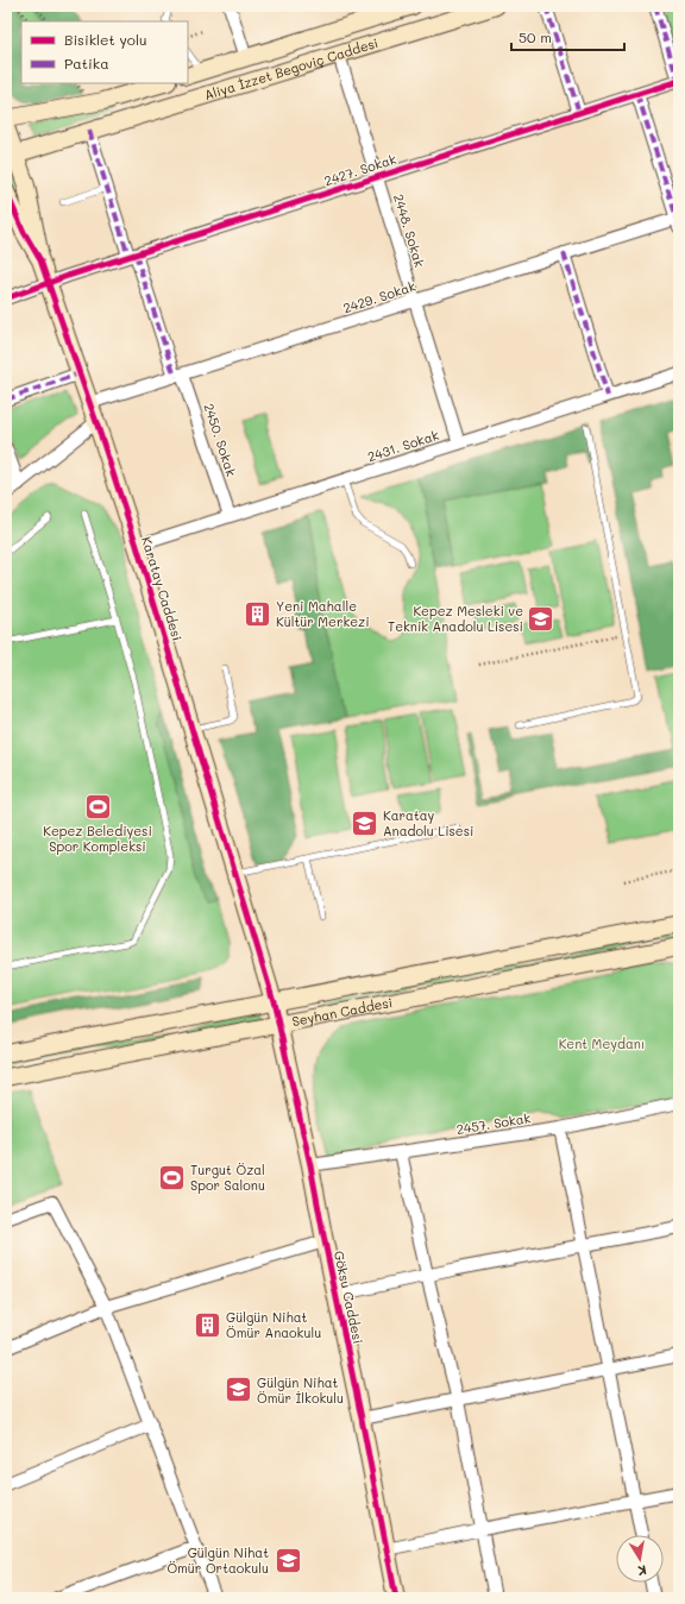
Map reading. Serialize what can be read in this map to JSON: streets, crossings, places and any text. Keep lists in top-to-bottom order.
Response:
{
  "streets": {
    "street": [
      "Aliya İzzet Begoviç Caddesi",
      "2427. Sokak",
      "2448. Sokak",
      "2429. Sokak",
      "2450. Sokak",
      "2431. Sokak",
      "Karatay Caddesi",
      "Seyhan Caddesi",
      "2457. Sokak",
      "Göksu Caddesi"
    ]
  },
  "crossings": [
    ["Aliya İzzet Begoviç Caddesi", "2448. Sokak"],
    ["Aliya İzzet Begoviç Caddesi", "2450. Sokak"],
    ["Aliya İzzet Begoviç Caddesi", "Karatay Caddesi"],
    ["2427. Sokak", "2448. Sokak"],
    ["2427. Sokak", "2450. Sokak"],
    ["2427. Sokak", "Karatay Caddesi"],
    ["2448. Sokak", "2429. Sokak"],
    ["2448. Sokak", "2431. Sokak"],
    ["2429. Sokak", "2450. Sokak"],
    ["2429. Sokak", "Karatay Caddesi"],
    ["2450. Sokak", "2431. Sokak"],
    ["2431. Sokak", "Karatay Caddesi"],
    ["Karatay Caddesi", "Seyhan Caddesi"],
    ["Karatay Caddesi", "Göksu Caddesi"],
    ["Seyhan Caddesi", "Göksu Caddesi"],
    ["2457. Sokak", "Göksu Caddesi"]
  ],
  "parks": ["Kent Meydanı"],
  "places": {
    "building": ["Yeni Mahalle Kültür Merkezi", "Gülgün Nihat Ömür Anaokulu"],
    "school or university": [
      "Kepez Mesleki ve Teknik Anadolu Lisesi",
      "Karatay Anadolu Lisesi",
      "Gülgün Nihat Ömür İlkokulu",
      "Gülgün Nihat Ömür Ortaokulu"
    ],
    "sports": ["Kepez Belediyesi Spor Kompleksi", "Turgut Özal Spor Salonu"]
  },
  "legend": ["Bisiklet yolu", "Patika"],
  "scale_bar": "50 m",
  "north": "bottom"
}
